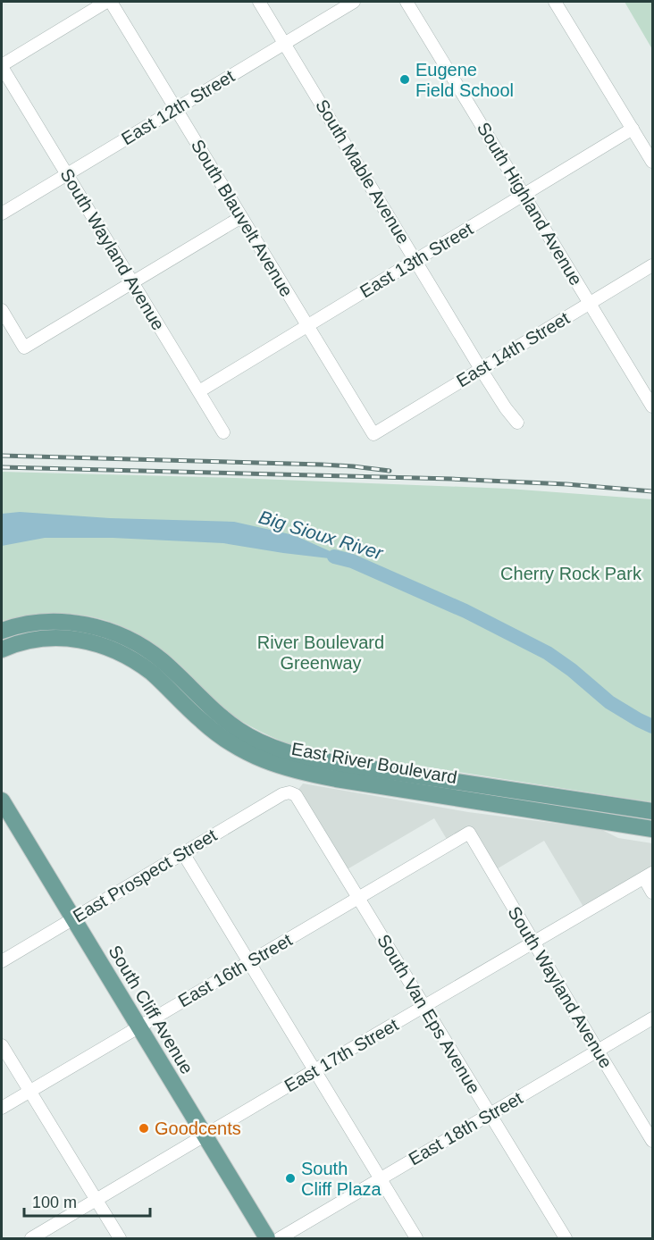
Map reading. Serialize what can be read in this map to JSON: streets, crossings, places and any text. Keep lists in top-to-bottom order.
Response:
{
  "streets": {
    "main road": ["East River Boulevard", "South Cliff Avenue"],
    "street": [
      "East 12th Street",
      "South Mable Avenue",
      "South Highland Avenue",
      "South Blauvelt Avenue",
      "South Wayland Avenue",
      "East 13th Street",
      "East 14th Street",
      "East Prospect Street",
      "East 16th Street",
      "South Van Eps Avenue",
      "East 17th Street",
      "East 18th Street"
    ]
  },
  "crossings": [
    ["East 12th Street", "South Mable Avenue"],
    ["East 12th Street", "South Blauvelt Avenue"],
    ["East 12th Street", "South Wayland Avenue"],
    ["South Mable Avenue", "East 13th Street"],
    ["South Mable Avenue", "East 14th Street"],
    ["South Highland Avenue", "East 13th Street"],
    ["South Highland Avenue", "East 14th Street"],
    ["South Blauvelt Avenue", "East 13th Street"],
    ["South Blauvelt Avenue", "East 14th Street"],
    ["South Wayland Avenue", "East 13th Street"],
    ["South Wayland Avenue", "East 16th Street"],
    ["South Wayland Avenue", "East 17th Street"],
    ["South Wayland Avenue", "East 18th Street"],
    ["East Prospect Street", "South Cliff Avenue"],
    ["East Prospect Street", "South Van Eps Avenue"],
    ["East 16th Street", "South Cliff Avenue"],
    ["East 16th Street", "South Van Eps Avenue"],
    ["South Cliff Avenue", "East 17th Street"],
    ["South Van Eps Avenue", "East 17th Street"],
    ["South Van Eps Avenue", "East 18th Street"]
  ],
  "water": ["Big Sioux River"],
  "parks": ["Cherry Rock Park", "River Boulevard Greenway"],
  "places": ["Eugene Field School", "Goodcents", "South Cliff Plaza"],
  "scale_bar": "100 m"
}
